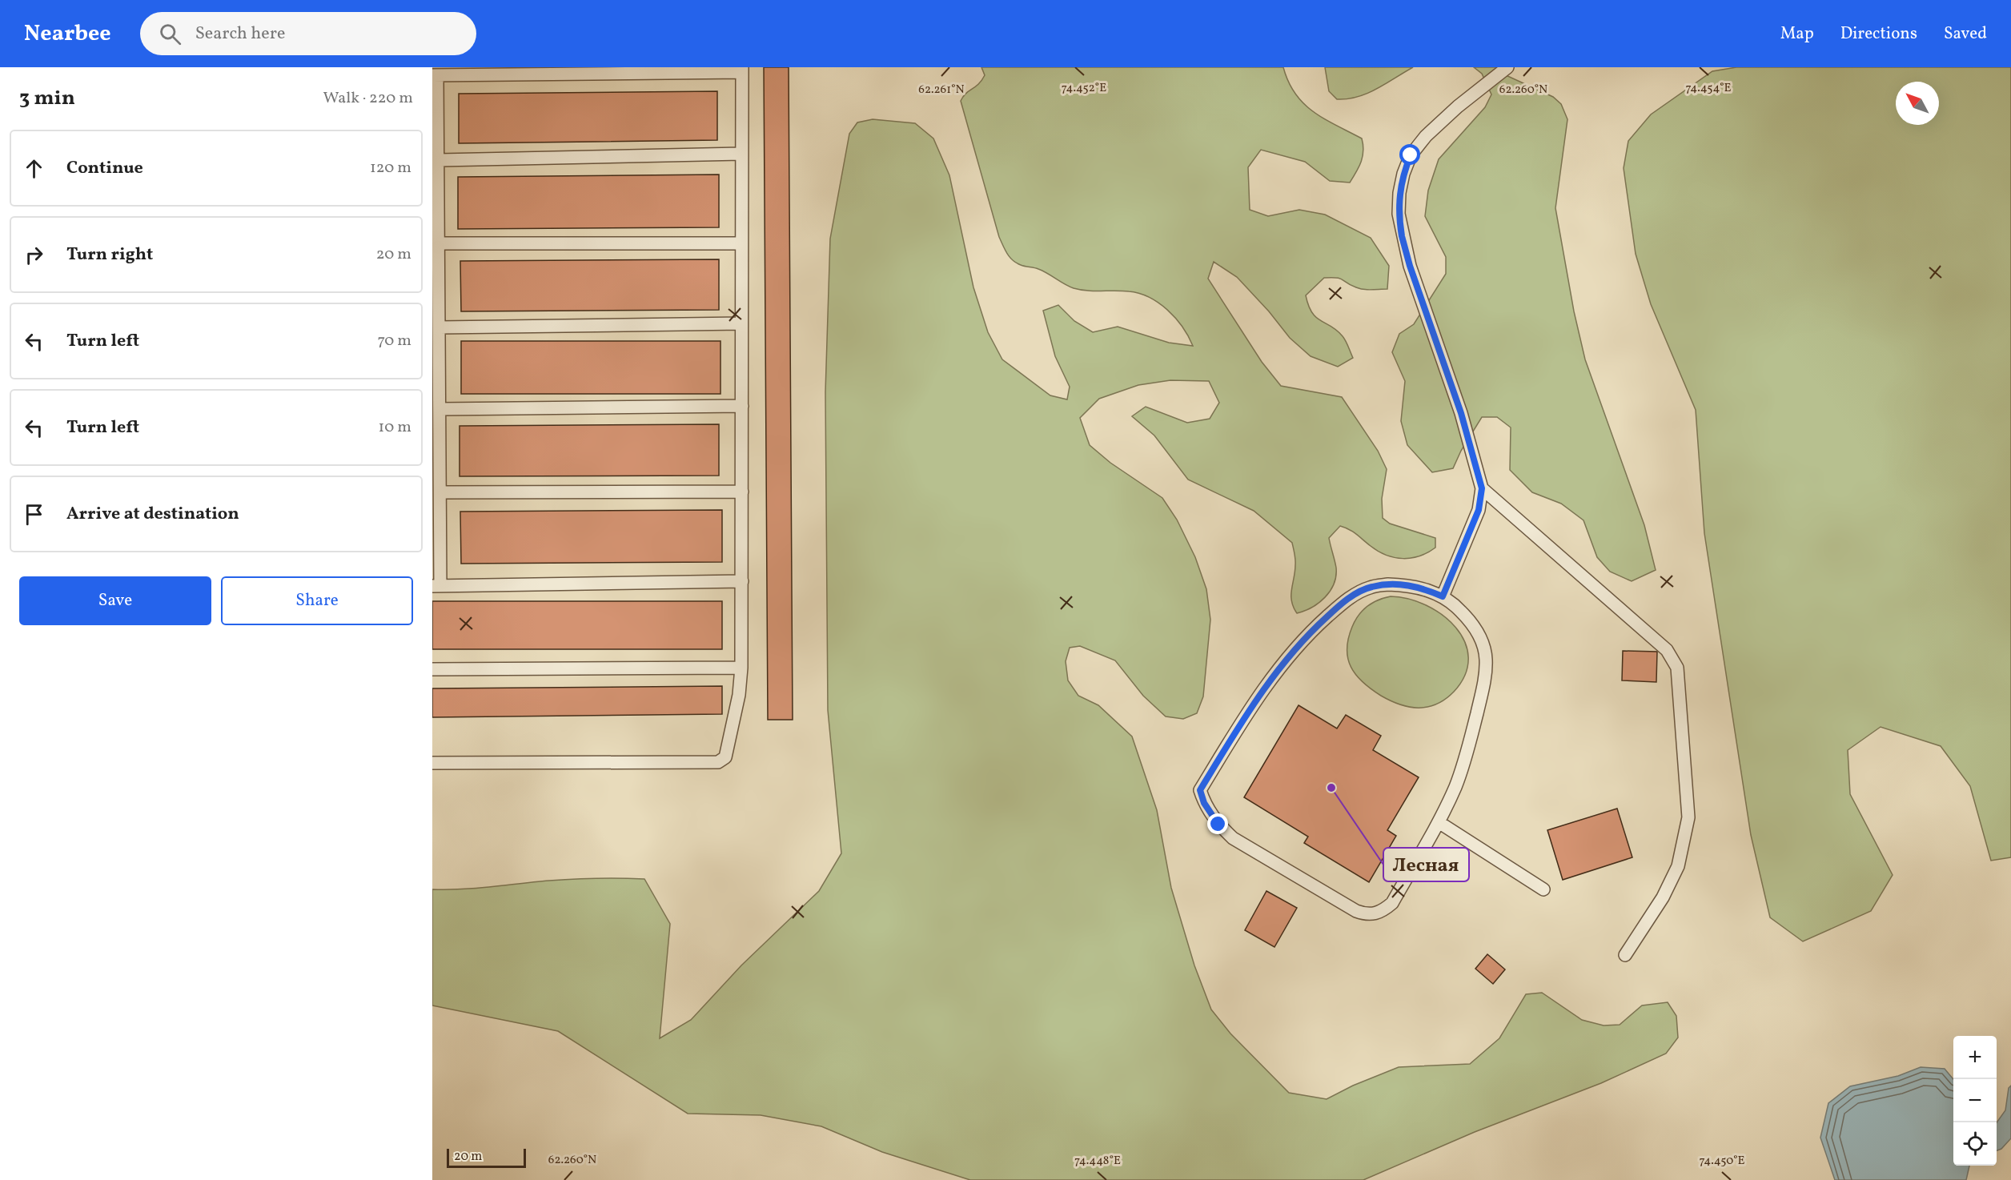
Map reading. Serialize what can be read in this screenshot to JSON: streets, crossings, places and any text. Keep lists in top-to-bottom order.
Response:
{
  "places": ["Лесная"],
  "scale_bar": "20 m",
  "north": "top left",
  "page": {
    "header": "Nearbee",
    "search": "Search here",
    "nav": ["Map", "Directions", "Saved"],
    "heading": ["3 min", "Walk · 220 m"],
    "list": [
      ["Continue", "120 m"],
      ["Turn right", "20 m"],
      ["Turn left", "70 m"],
      ["Turn left", "10 m"],
      "Arrive at destination"
    ],
    "buttons": ["Save", "Share"],
    "map_buttons": ["+", "−"],
    "scale": "20 m"
  },
  "coordinates": [
    "74.452°E",
    "74.454°E",
    "62.261°N",
    "62.260°N",
    "74.448°E",
    "74.450°E"
  ]
}
